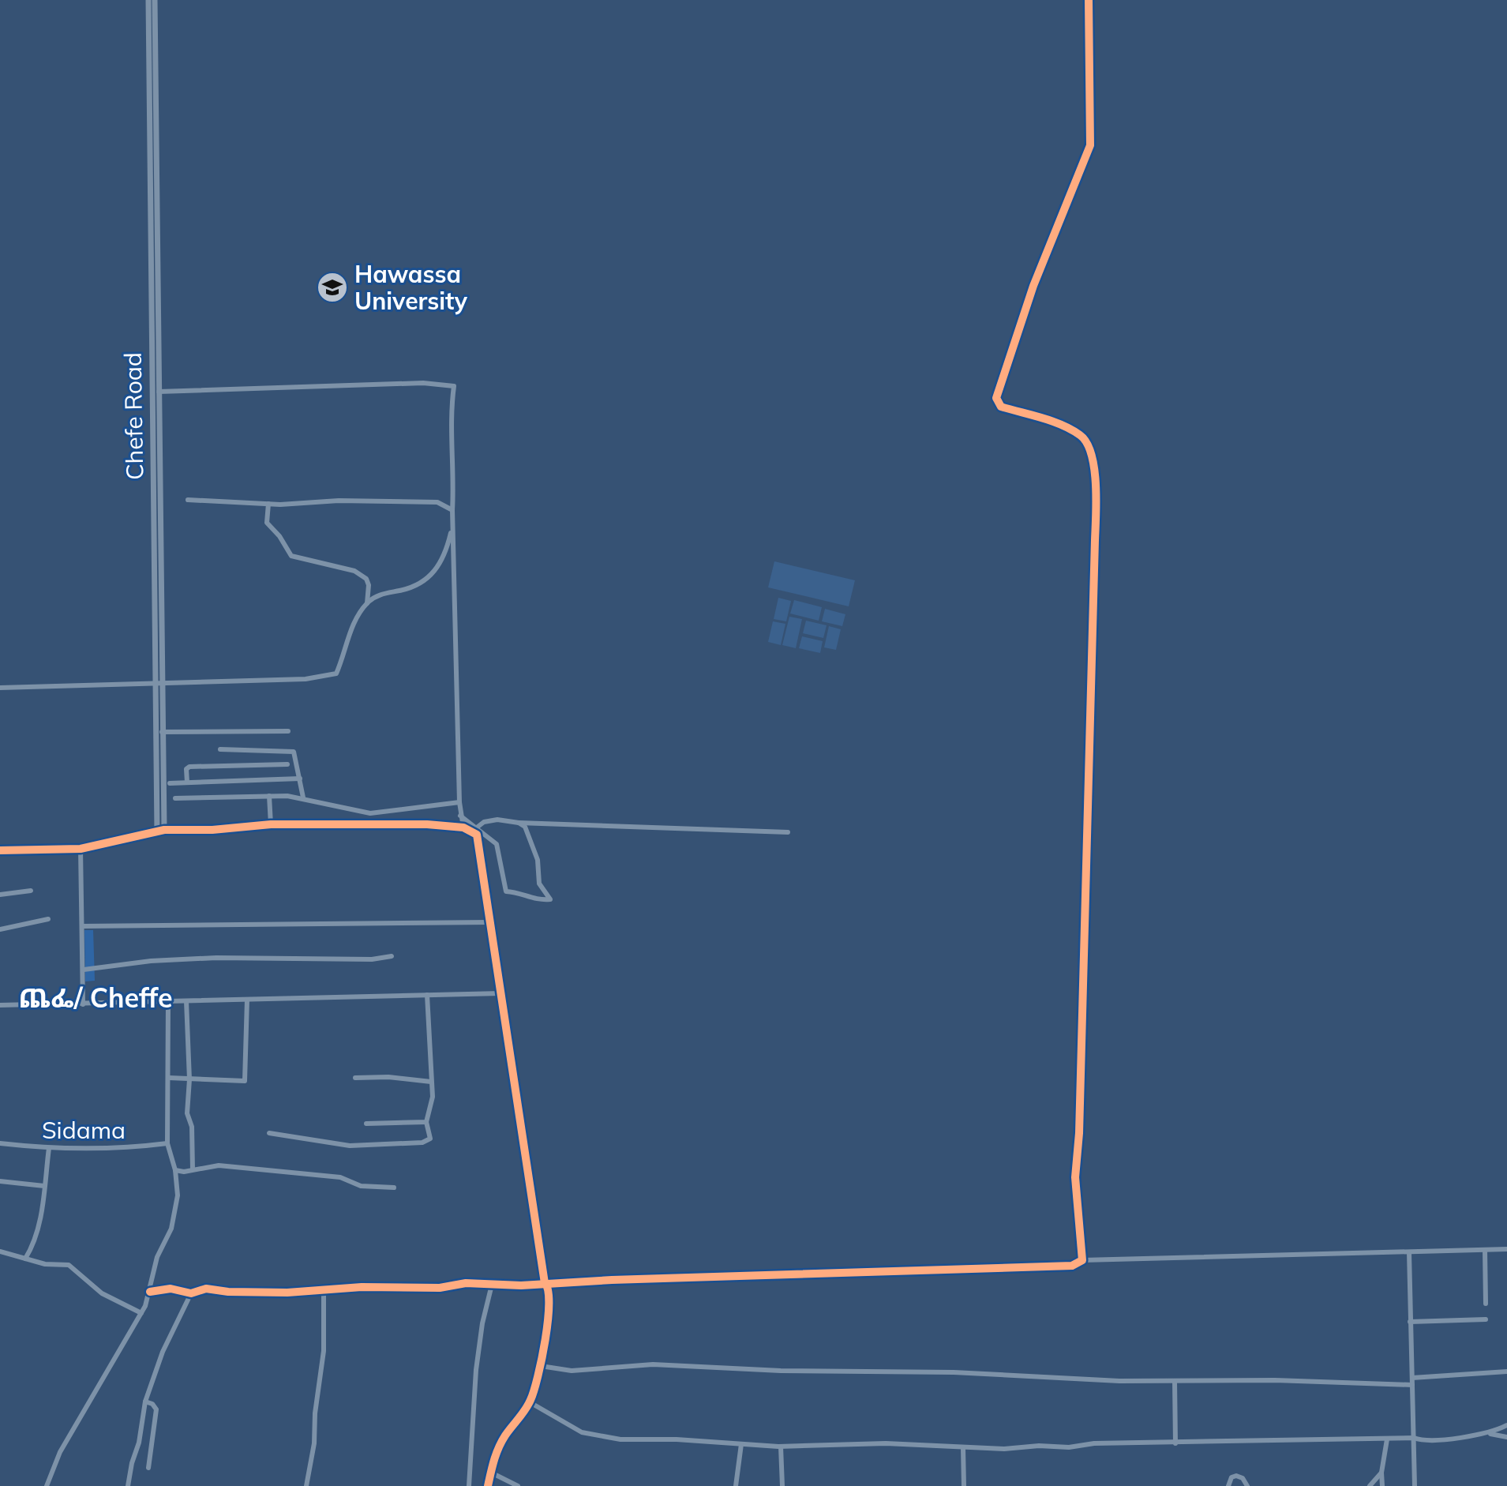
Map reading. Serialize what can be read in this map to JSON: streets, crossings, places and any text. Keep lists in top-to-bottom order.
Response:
{
  "streets": {
    "street": ["Chefe Road", "Sidama"]
  },
  "districts": ["ጨፌ/ Cheffe"],
  "places": {
    "school or university": ["Hawassa University"]
  }
}
